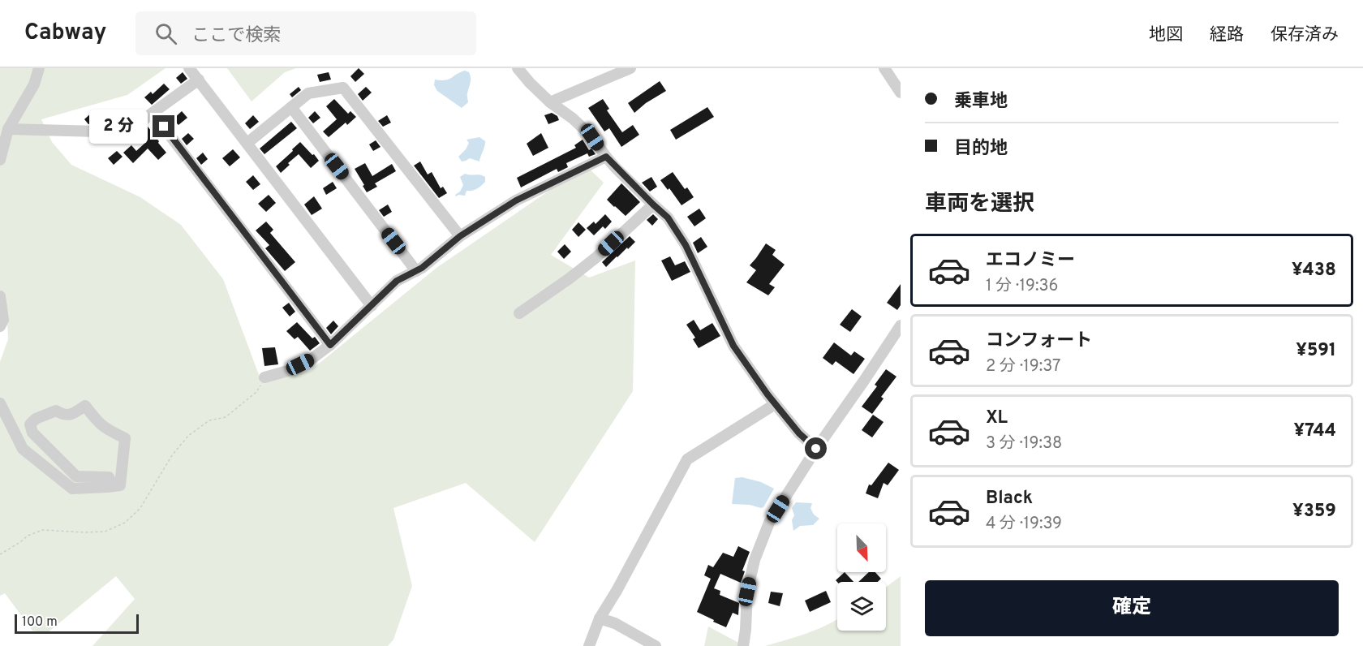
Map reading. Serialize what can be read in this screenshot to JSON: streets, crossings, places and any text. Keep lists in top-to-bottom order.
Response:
{
  "scale_bar": "100 m",
  "north": "bottom right",
  "page": {
    "header": "Cabway",
    "search": "ここで検索",
    "nav": ["地図", "経路", "保存済み"],
    "banner": ["乗車地", "目的地"],
    "bubble": "2 分",
    "heading": "車両を選択",
    "list": [
      {
        "name": "エコノミー",
        "note": "1 分 · 19:36",
        "value": "¥438"
      },
      {
        "name": "コンフォート",
        "note": "2 分 · 19:37",
        "value": "¥591"
      },
      {
        "name": "XL",
        "note": "3 分 · 19:38",
        "value": "¥744"
      },
      {
        "name": "Black",
        "note": "4 分 · 19:39",
        "value": "¥359"
      }
    ],
    "buttons": "確定",
    "scale": "100 m"
  }
}
